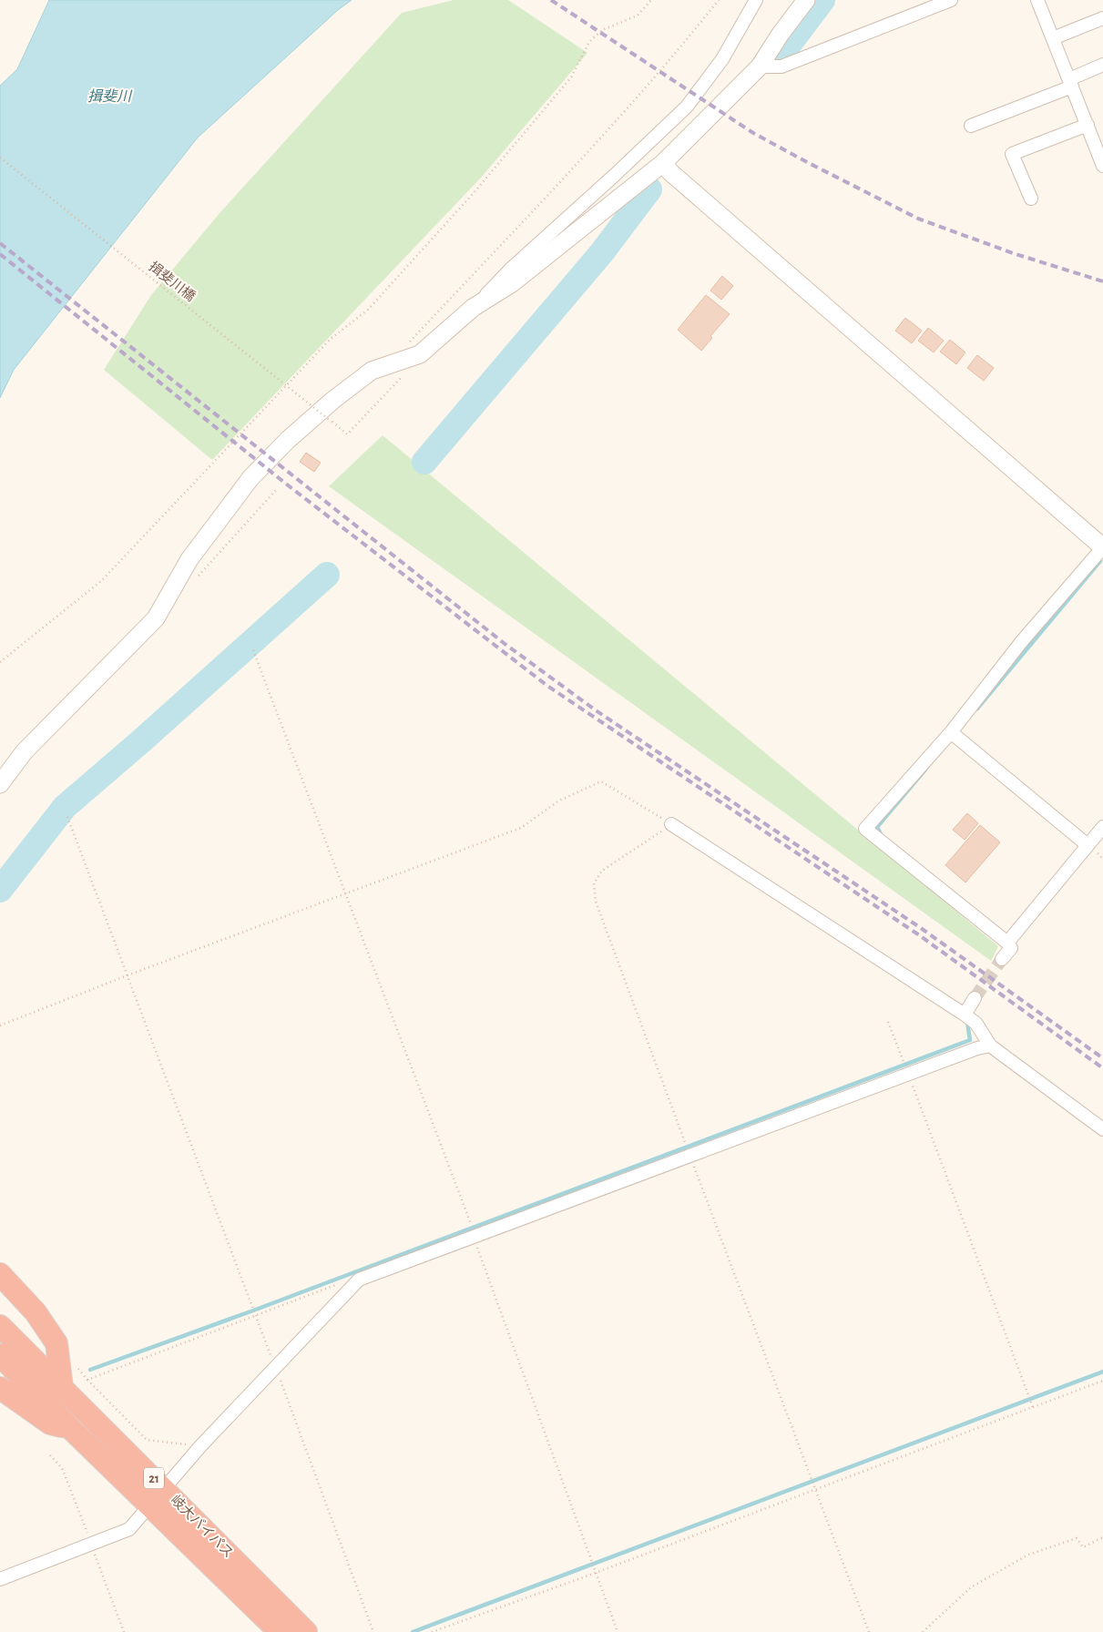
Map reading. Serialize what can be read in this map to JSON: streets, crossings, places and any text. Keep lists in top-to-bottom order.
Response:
{
  "streets": {
    "highway": ["21", "岐大バイパス"],
    "path": ["揖斐川橋"]
  },
  "water": ["揖斐川"]
}
